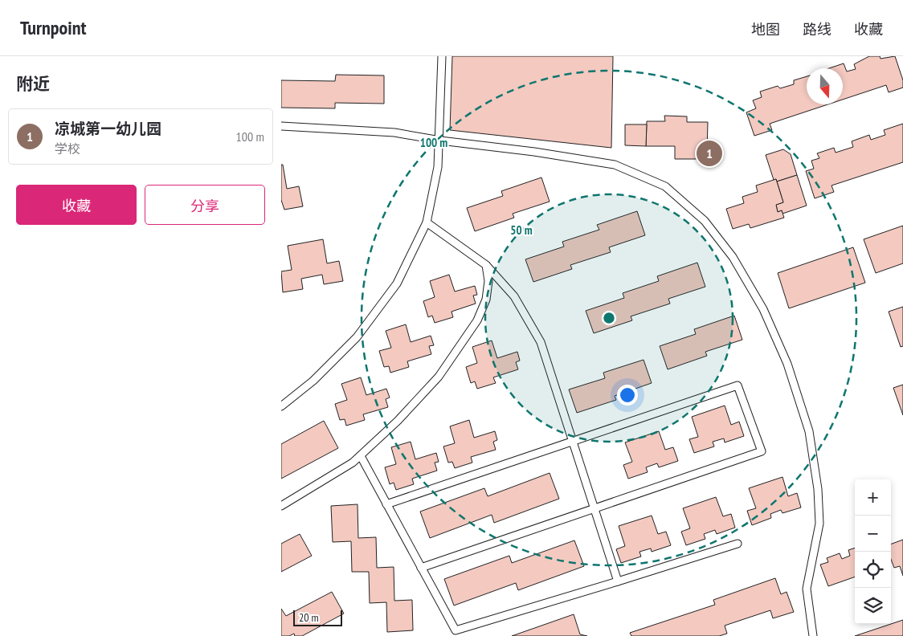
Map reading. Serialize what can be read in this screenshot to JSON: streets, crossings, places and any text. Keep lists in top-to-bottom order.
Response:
{
  "scale_bar": "20 m",
  "north": "bottom",
  "page": {
    "header": "Turnpoint",
    "nav": ["地图", "路线", "收藏"],
    "heading": "附近",
    "list": [
      {
        "mark": "1",
        "name": "凉城第一幼儿园",
        "note": "学校",
        "value": "100 m"
      }
    ],
    "pins": "1",
    "buttons": ["收藏", "分享"],
    "map_buttons": ["+", "−"],
    "scale": "20 m"
  },
  "rings": ["100 m", "50 m"]
}
